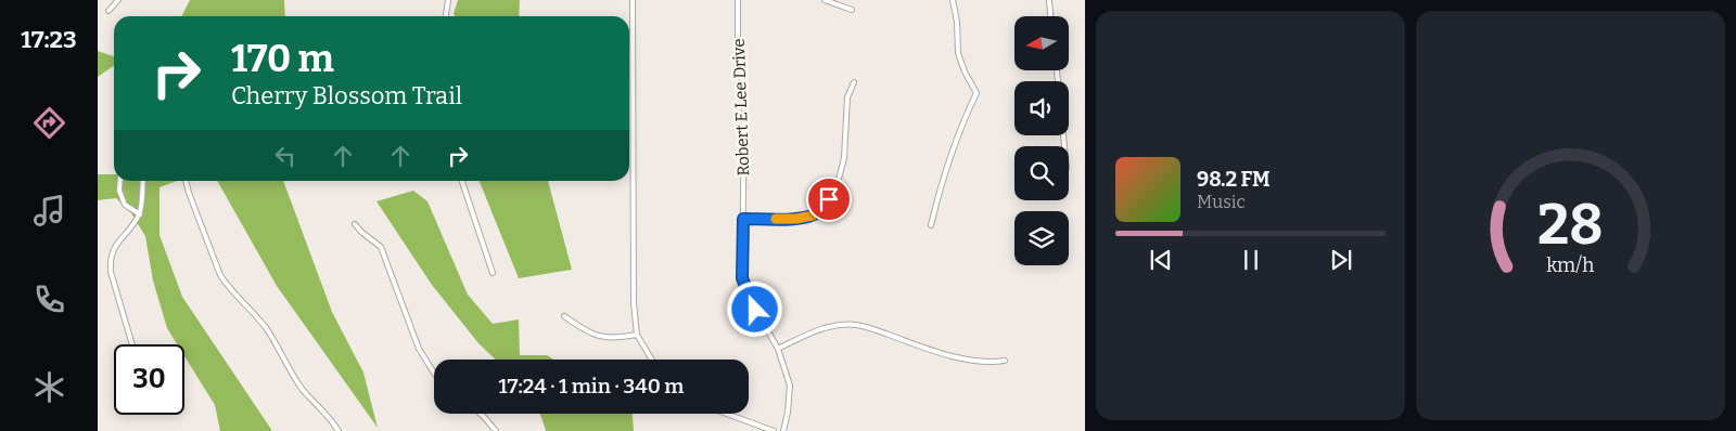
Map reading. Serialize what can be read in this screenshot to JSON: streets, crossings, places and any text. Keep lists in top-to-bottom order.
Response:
{
  "streets": {
    "street": ["Robert E Lee Drive"]
  },
  "north": "left",
  "page": {
    "tabs": "17:23",
    "turn": ["170 m", "Cherry Blossom Trail"],
    "song": ["98.2 FM", "Music"],
    "limit": "30",
    "trip": "17:24 · 1 min · 340 m",
    "gauge": ["28", "km/h"]
  }
}
